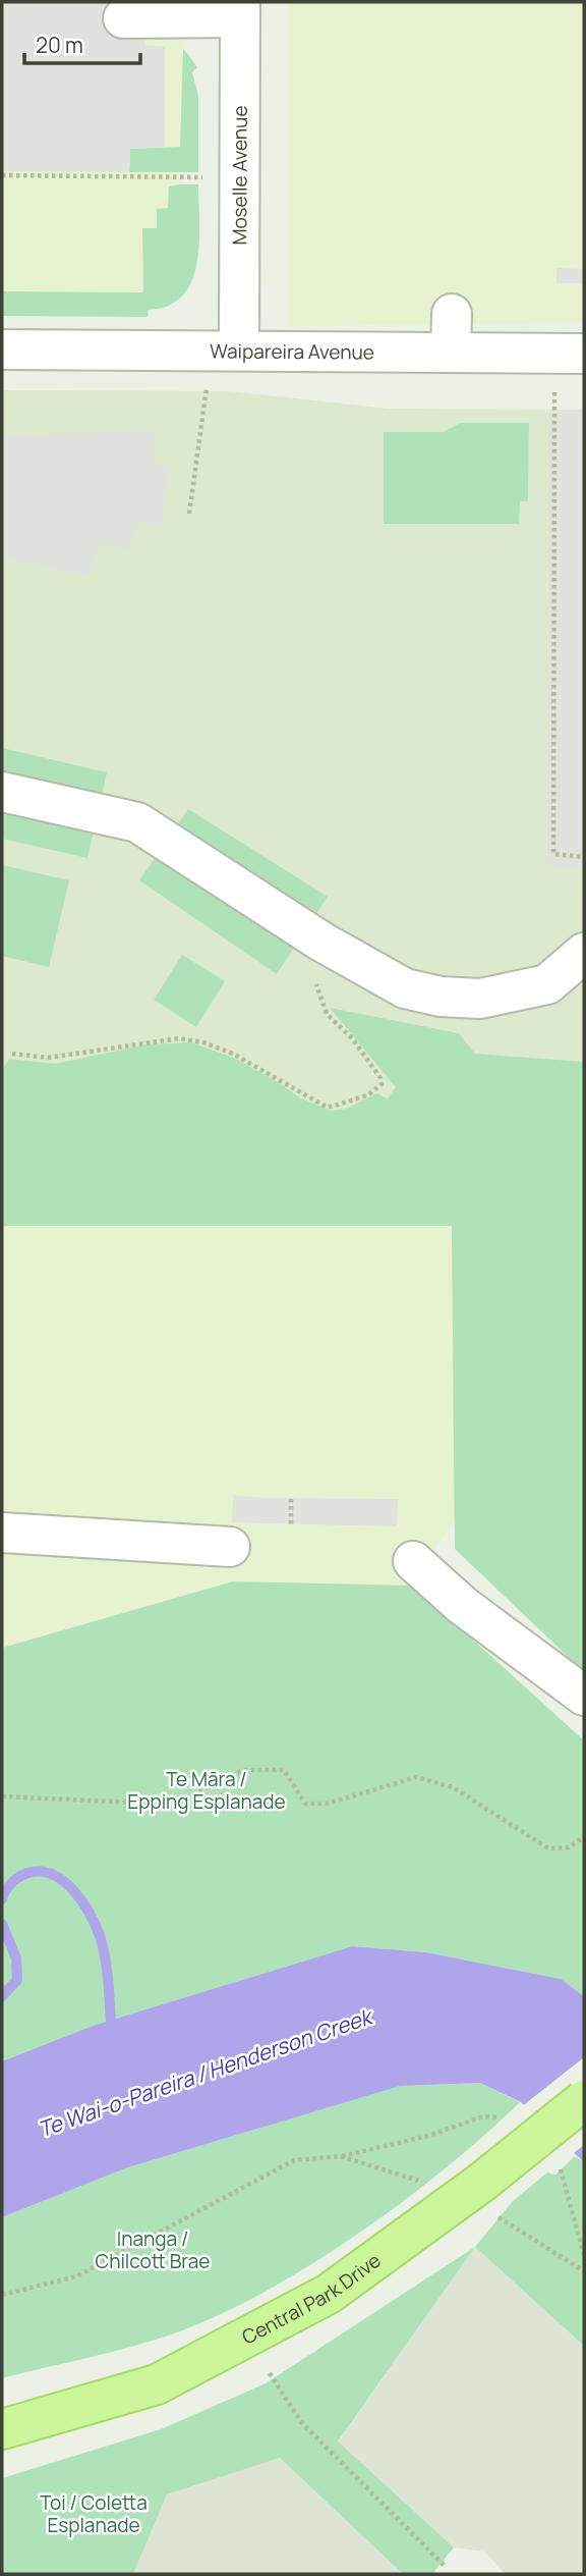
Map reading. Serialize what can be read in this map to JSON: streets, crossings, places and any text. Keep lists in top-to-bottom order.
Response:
{
  "streets": {
    "main road": ["Central Park Drive"],
    "street": ["Moselle Avenue", "Waipareira Avenue"]
  },
  "crossings": [
    ["Moselle Avenue", "Waipareira Avenue"]
  ],
  "water": ["Te Wai-o-Pareira / Henderson Creek"],
  "parks": ["Te Māra / Epping Esplanade", "Inanga / Chilcott Brae", "Toi / Coletta Esplanade"],
  "scale_bar": "20 m"
}
